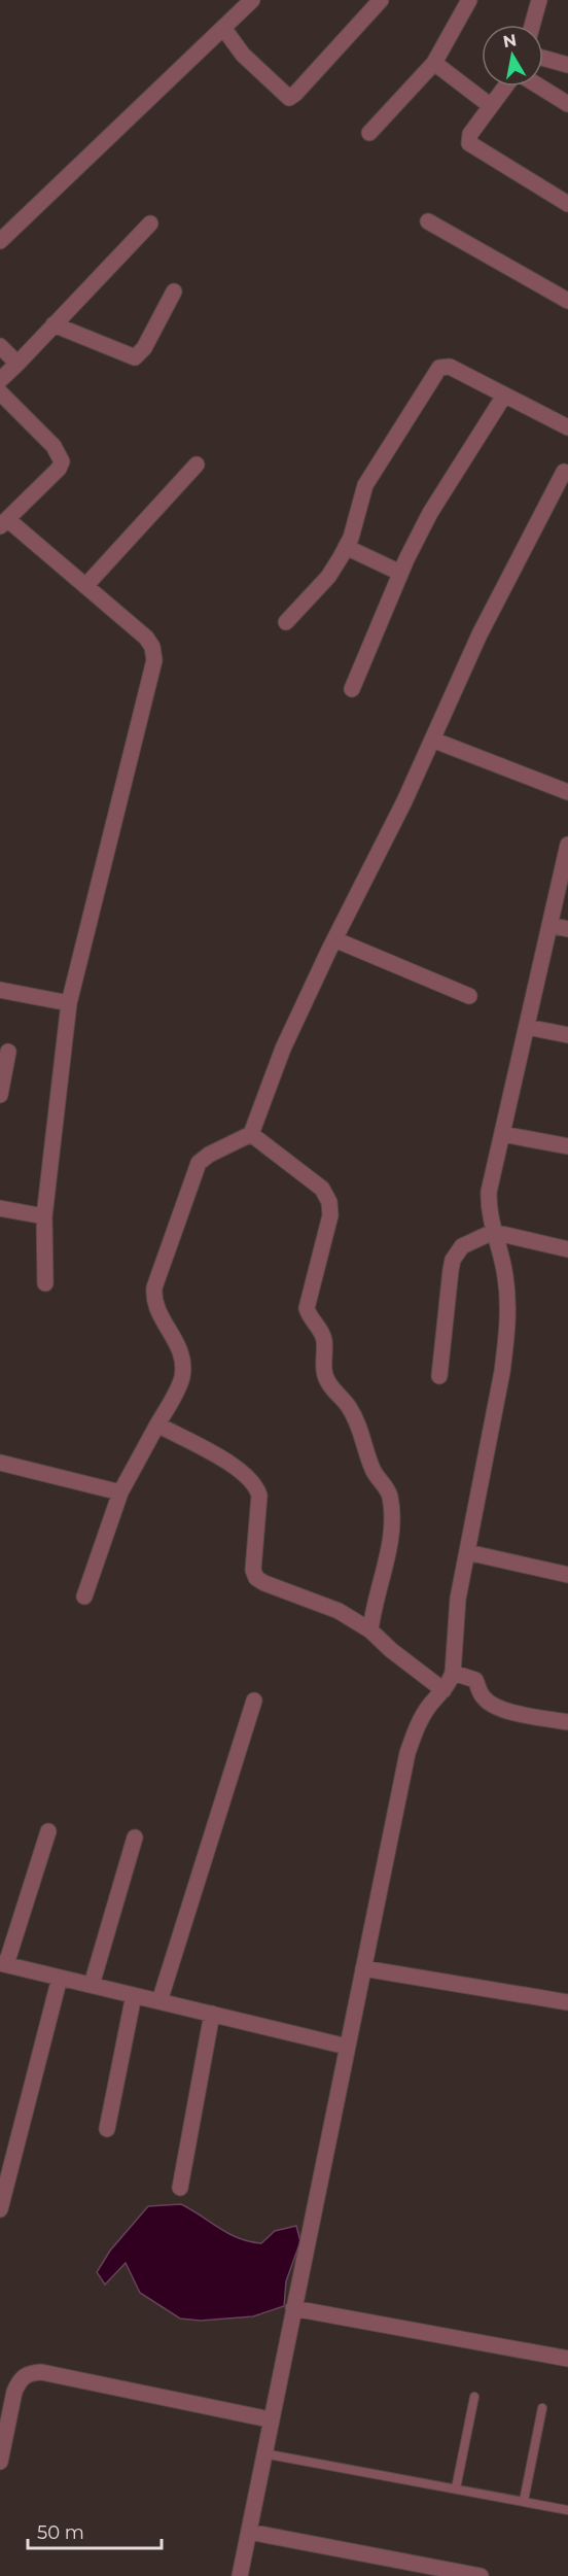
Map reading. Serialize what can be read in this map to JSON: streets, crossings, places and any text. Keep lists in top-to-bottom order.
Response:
{
  "scale_bar": "50 m",
  "north": "top"
}
